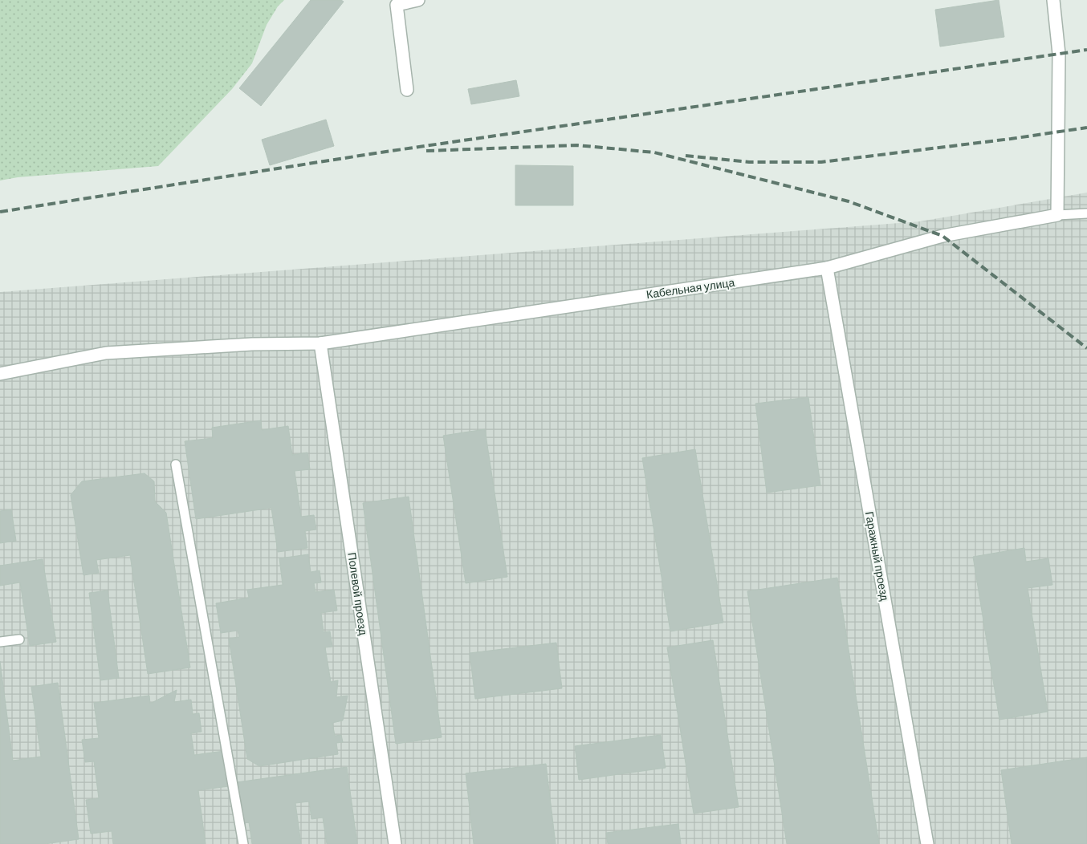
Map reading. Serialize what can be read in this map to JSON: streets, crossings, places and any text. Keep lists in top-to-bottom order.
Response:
{
  "streets": {
    "street": ["Кабельная улица", "Гаражный проезд", "Полевой проезд"]
  },
  "crossings": [
    ["Кабельная улица", "Гаражный проезд"],
    ["Кабельная улица", "Полевой проезд"]
  ]
}
